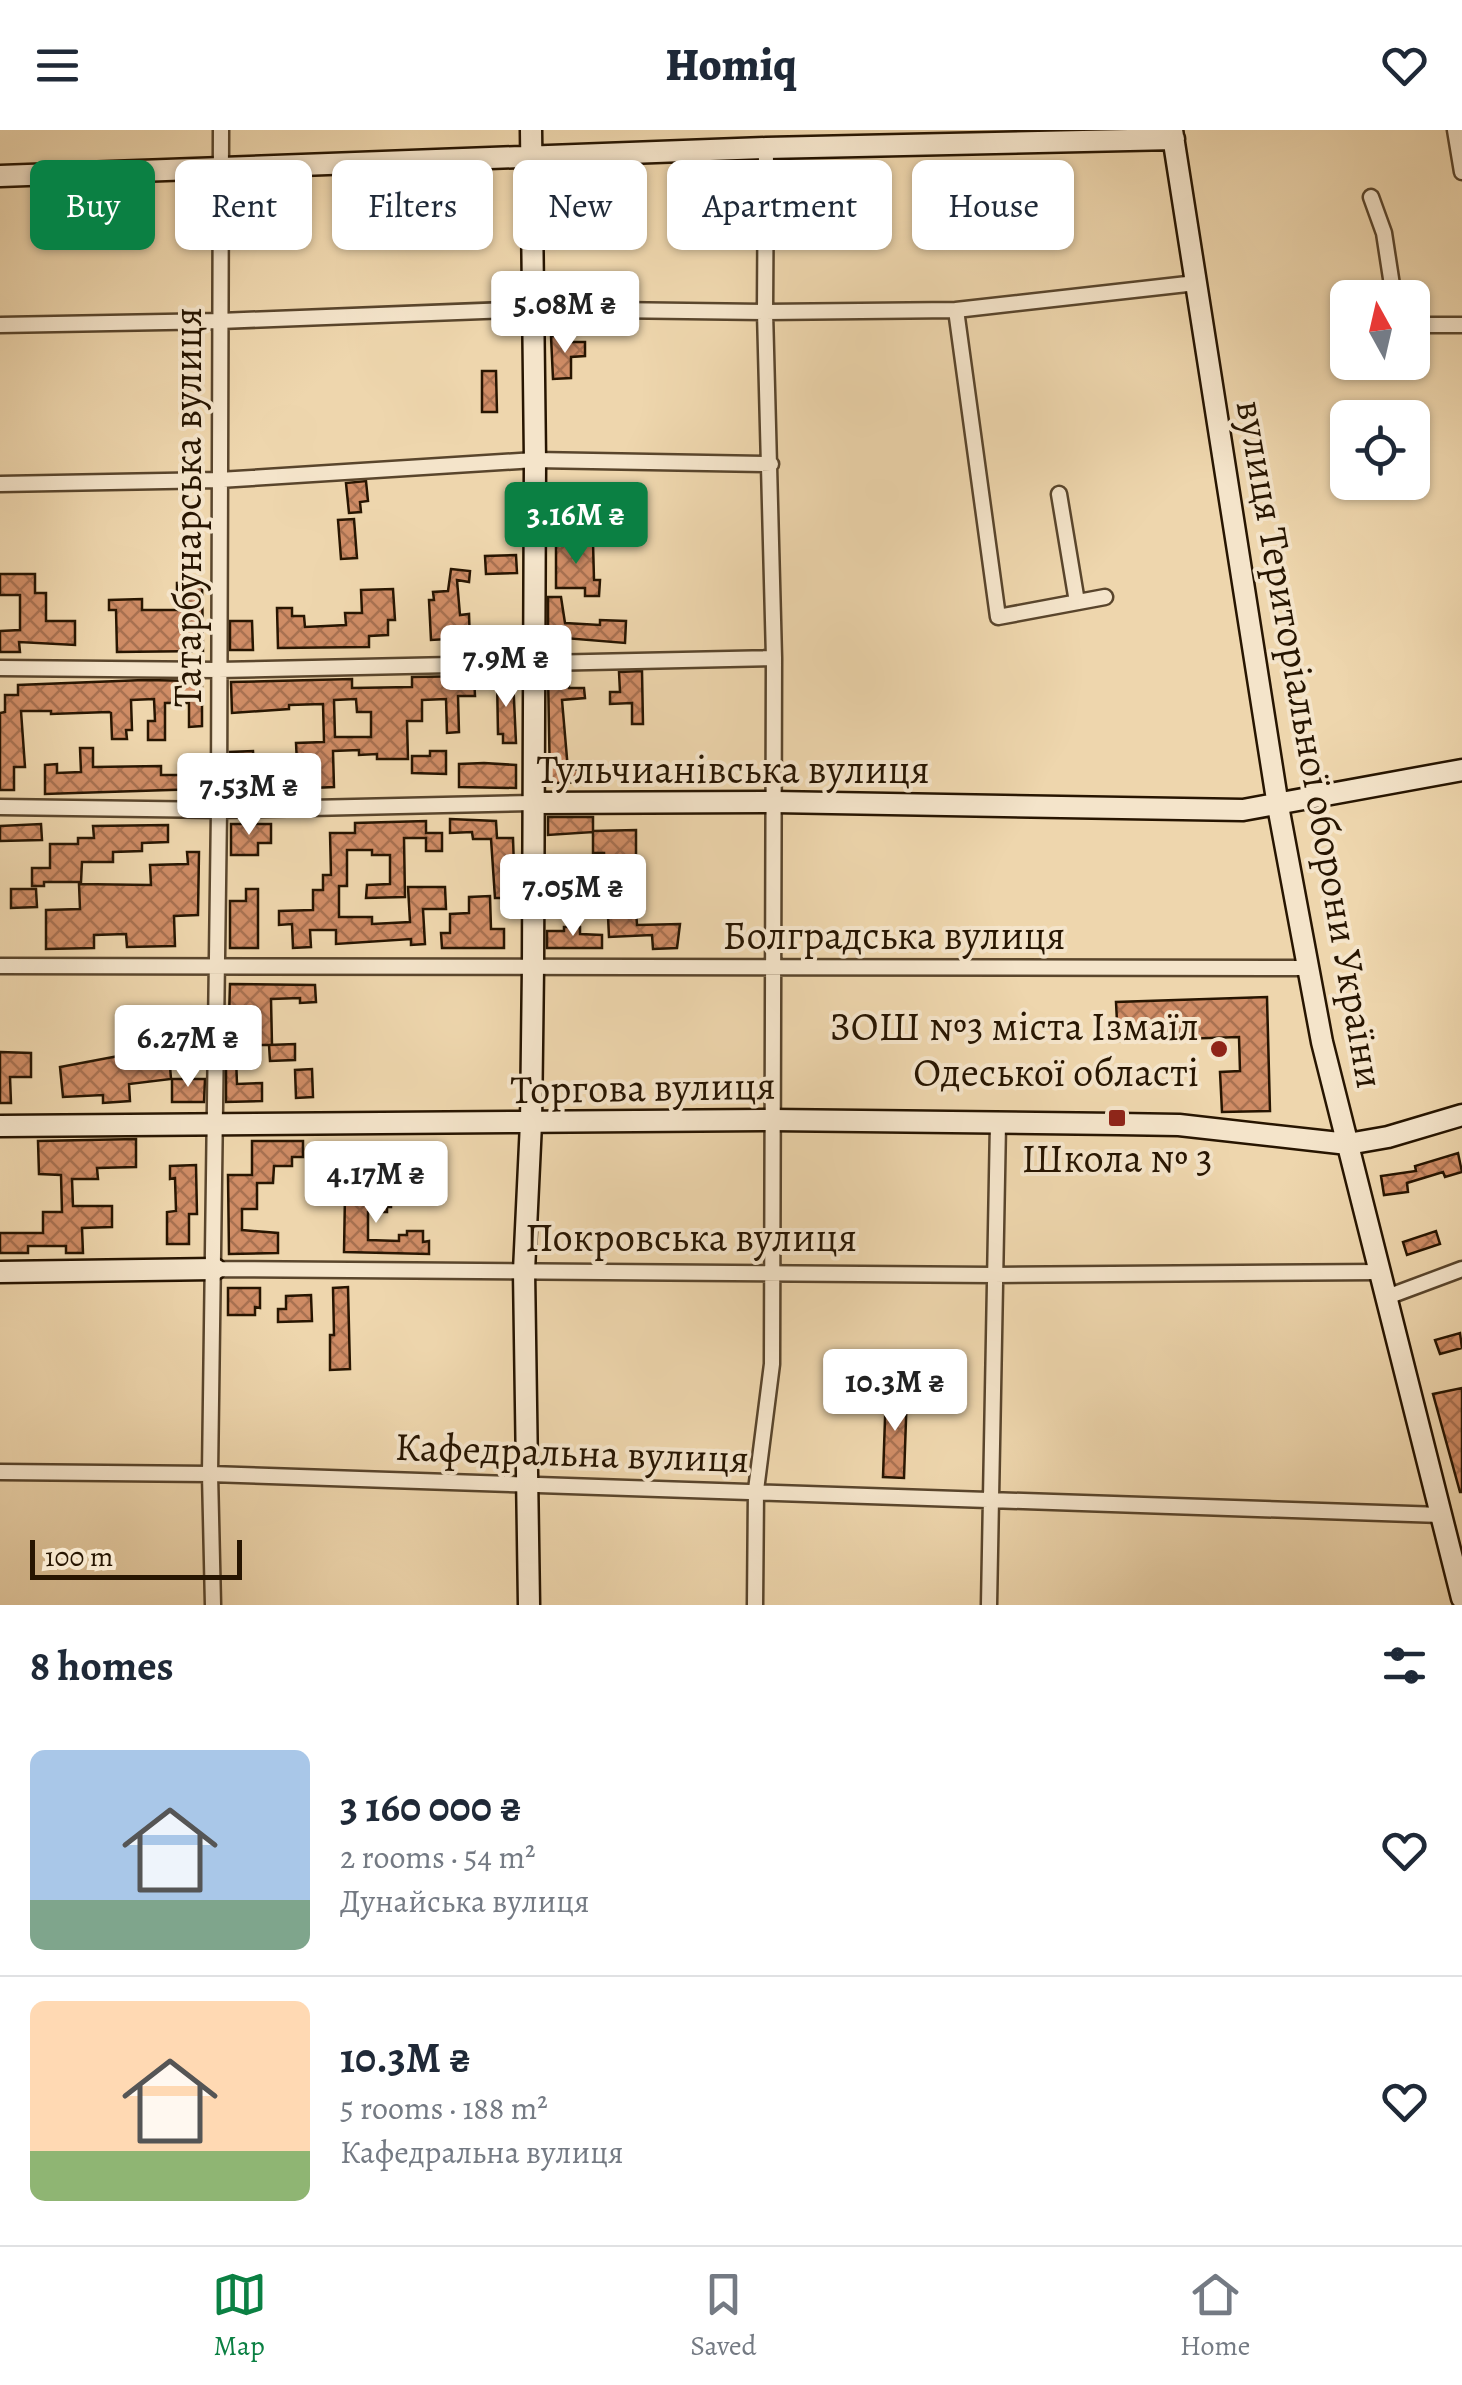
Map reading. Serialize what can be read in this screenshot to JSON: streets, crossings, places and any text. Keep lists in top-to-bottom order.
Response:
{
  "streets": {
    "street": [
      "Татарбунарська вулиця",
      "вулиця Територіальної оборони України",
      "Тульчианівська вулиця",
      "Болградська вулиця",
      "Торгова вулиця",
      "Покровська вулиця",
      "Кафедральна вулиця"
    ]
  },
  "crossings": [
    ["Татарбунарська вулиця", "Тульчианівська вулиця"],
    ["Татарбунарська вулиця", "Болградська вулиця"],
    ["Татарбунарська вулиця", "Торгова вулиця"],
    ["Татарбунарська вулиця", "Покровська вулиця"],
    ["Татарбунарська вулиця", "Кафедральна вулиця"],
    ["вулиця Територіальної оборони України", "Тульчианівська вулиця"],
    ["вулиця Територіальної оборони України", "Болградська вулиця"],
    ["вулиця Територіальної оборони України", "Торгова вулиця"],
    ["вулиця Територіальної оборони України", "Покровська вулиця"],
    ["вулиця Територіальної оборони України", "Кафедральна вулиця"]
  ],
  "places": {
    "other": ["ЗОШ №3 міста Ізмаїл Одеської області"],
    "transit": ["Школа № 3"]
  },
  "scale_bar": "100 m",
  "north": "top",
  "page": {
    "header": "Homiq",
    "chip": [
      "Buy",
      "Rent",
      "Filters",
      "New",
      "Apartment",
      "House"
    ],
    "price": [
      "5.08M ₴",
      "3.16M ₴",
      "7.9M ₴",
      "7.53M ₴",
      "7.05M ₴",
      "6.27M ₴",
      "4.17M ₴",
      "10.3M ₴"
    ],
    "scale": "100 m",
    "heading": "8 homes",
    "list": [
      {
        "name": "3 160 000 ₴",
        "note": "2 rooms · 54 m² · Дунайська вулиця"
      },
      {
        "name": "10.3M ₴",
        "note": "5 rooms · 188 m² · Кафедральна вулиця"
      }
    ],
    "tabs": ["Map", "Saved", "Home"]
  }
}
